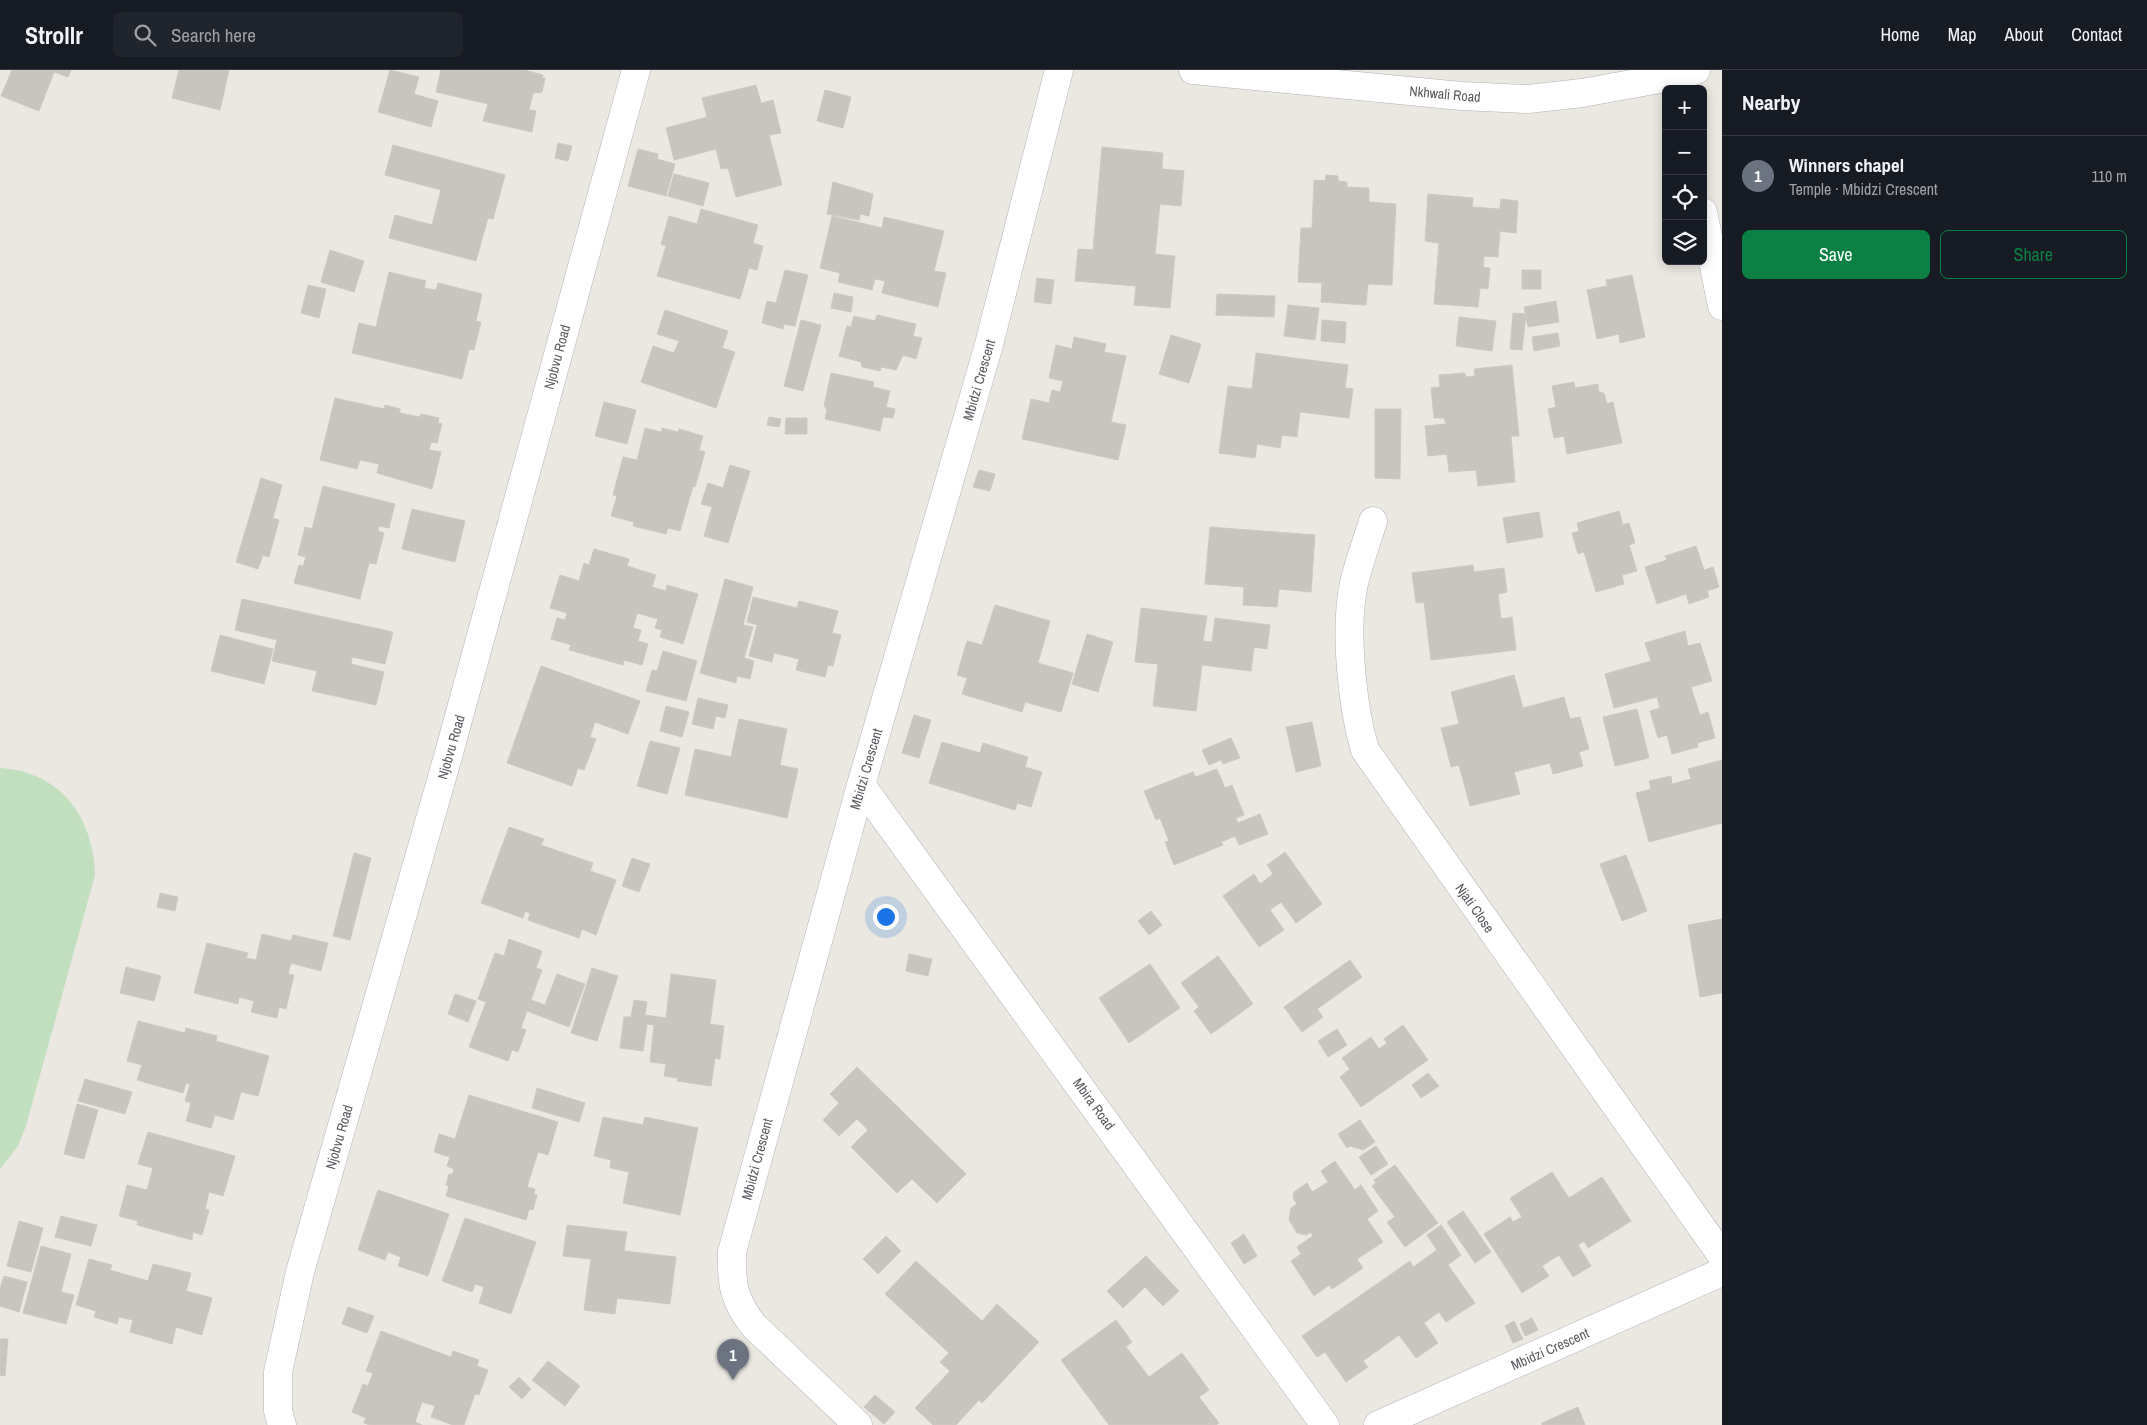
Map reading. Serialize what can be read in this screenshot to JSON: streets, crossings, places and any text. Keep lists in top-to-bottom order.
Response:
{
  "streets": {
    "street": [
      "Nkhwali Road",
      "Njobvu Road",
      "Mbidzi Crescent",
      "Njati Close",
      "Mbira Road"
    ]
  },
  "crossings": [
    ["Mbidzi Crescent", "Mbira Road"]
  ],
  "page": {
    "header": "Strollr",
    "search": "Search here",
    "nav": [
      "Home",
      "Map",
      "About",
      "Contact"
    ],
    "heading": "Nearby",
    "map_buttons": ["+", "−"],
    "list": [
      {
        "mark": "1",
        "name": "Winners chapel",
        "note": "Temple · Mbidzi Crescent",
        "value": "110 m"
      }
    ],
    "buttons": ["Save", "Share"],
    "pins": "1"
  }
}
